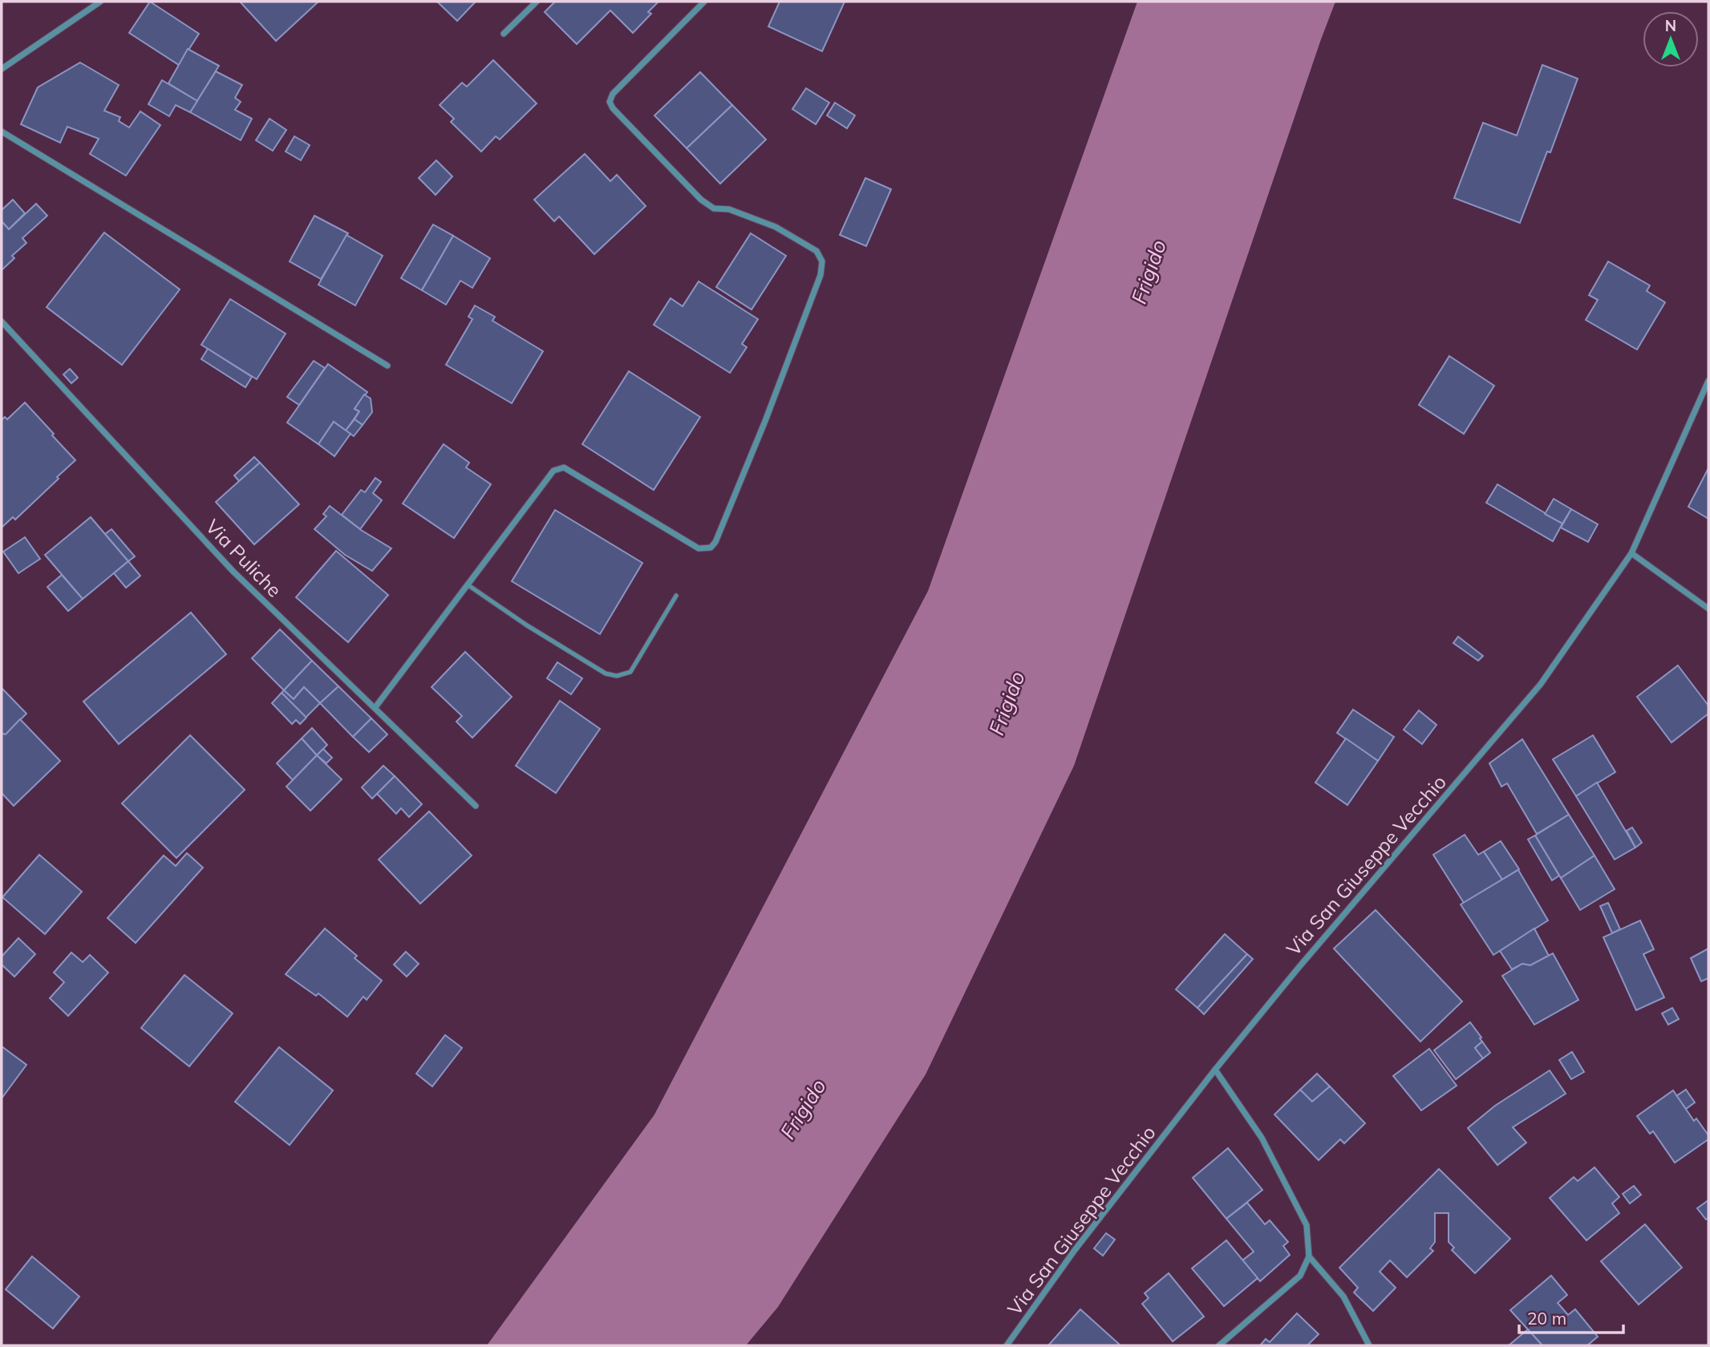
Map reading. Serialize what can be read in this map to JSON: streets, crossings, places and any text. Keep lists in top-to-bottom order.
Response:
{
  "streets": {
    "street": ["Via Puliche", "Via San Giuseppe Vecchio"]
  },
  "water": ["Frigido"],
  "scale_bar": "20 m",
  "north": "top"
}
